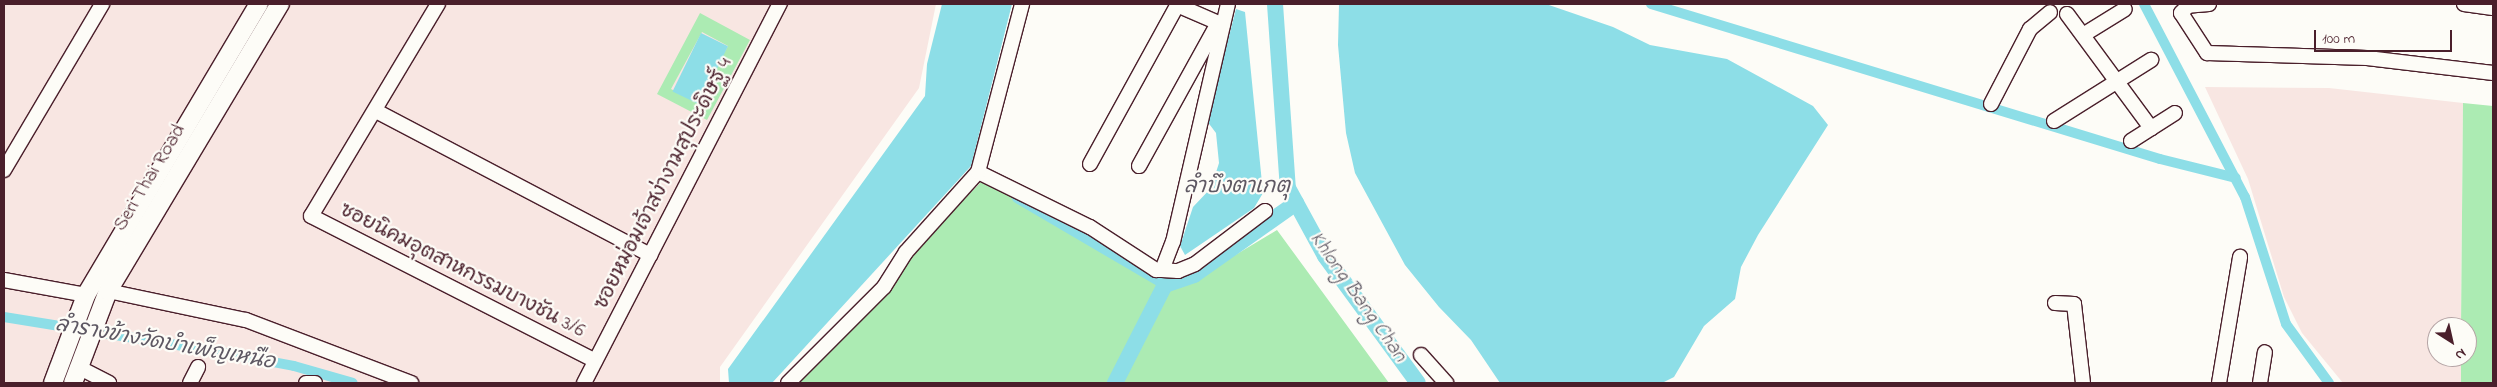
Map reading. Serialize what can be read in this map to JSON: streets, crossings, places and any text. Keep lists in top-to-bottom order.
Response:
{
  "streets": {
    "main road": ["Seri Thai Road"],
    "street": ["ซอยหม่อมเจ้าสง่างามสุประดิษฐ์ 4", "ซอยนิคมอุตสาหกรรมบางชัน 3/6"]
  },
  "crossings": [
    ["ซอยหม่อมเจ้าสง่างามสุประดิษฐ์ 4", "ซอยนิคมอุตสาหกรรมบางชัน 3/6"]
  ],
  "water": ["ลำบึงตาเกตุ", "Khlong Bang Chan", "ลำรางข้างวัดบำเพ็ญเหนือ"],
  "scale_bar": "100 m",
  "north": "bottom right"
}
